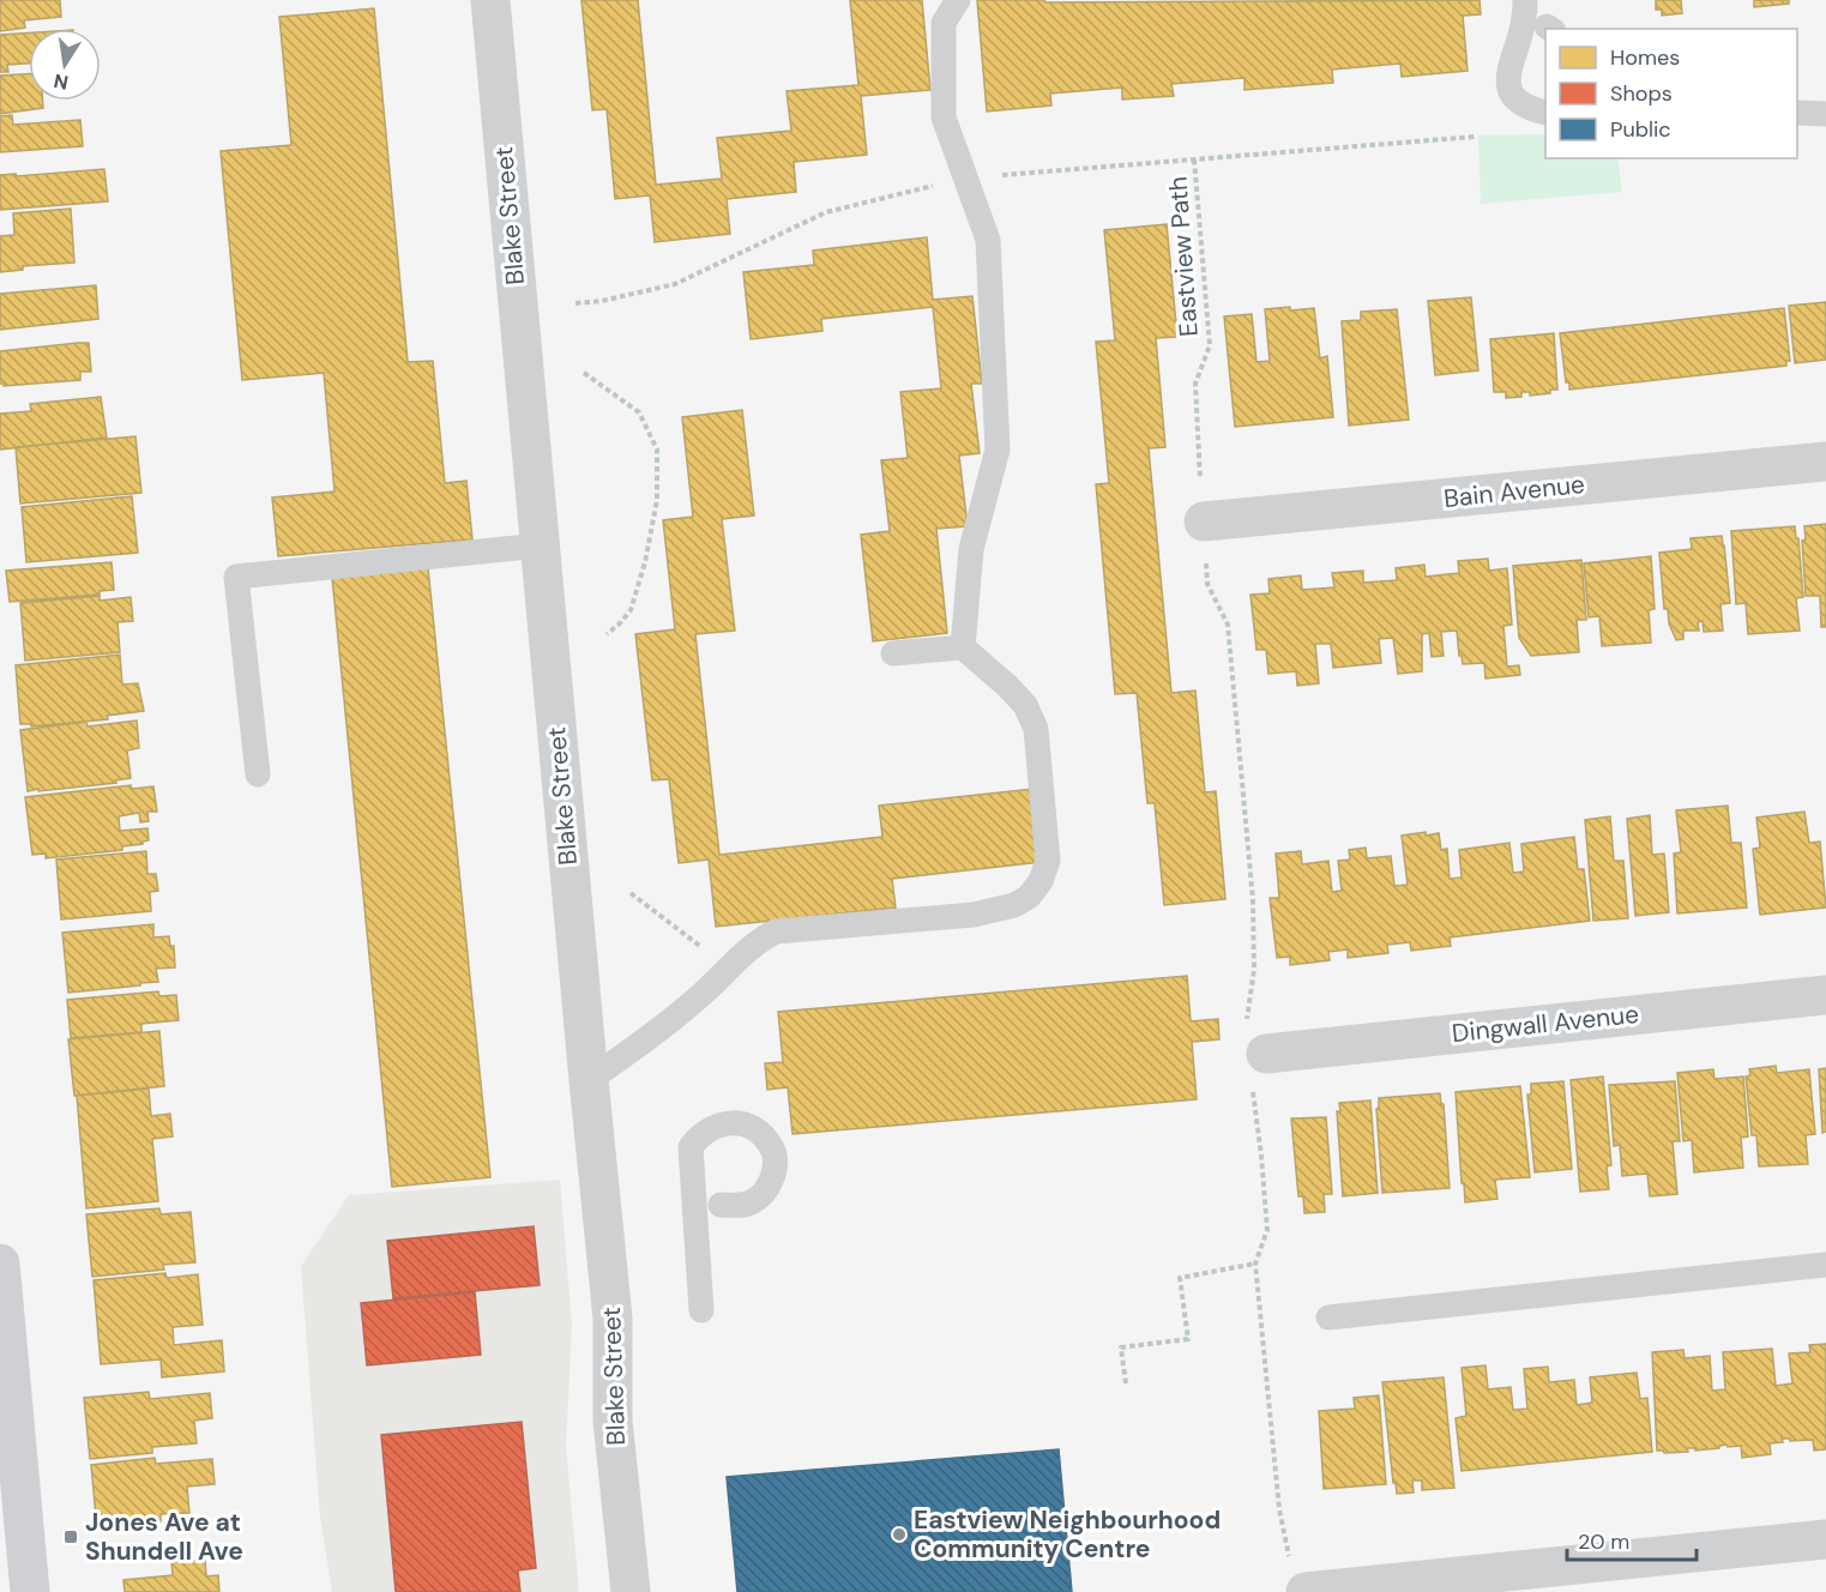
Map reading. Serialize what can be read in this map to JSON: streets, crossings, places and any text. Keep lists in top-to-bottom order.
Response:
{
  "streets": {
    "street": ["Blake Street", "Bain Avenue", "Dingwall Avenue"],
    "path": ["Eastview Path"]
  },
  "crossings": [
    ["Eastview Path", "Bain Avenue"]
  ],
  "places": {
    "other": ["Eastview Neighbourhood Community Centre"],
    "transit": ["Jones Ave at Shundell Ave"]
  },
  "legend": ["Homes", "Shops", "Public"],
  "scale_bar": "20 m",
  "north": "bottom"
}
